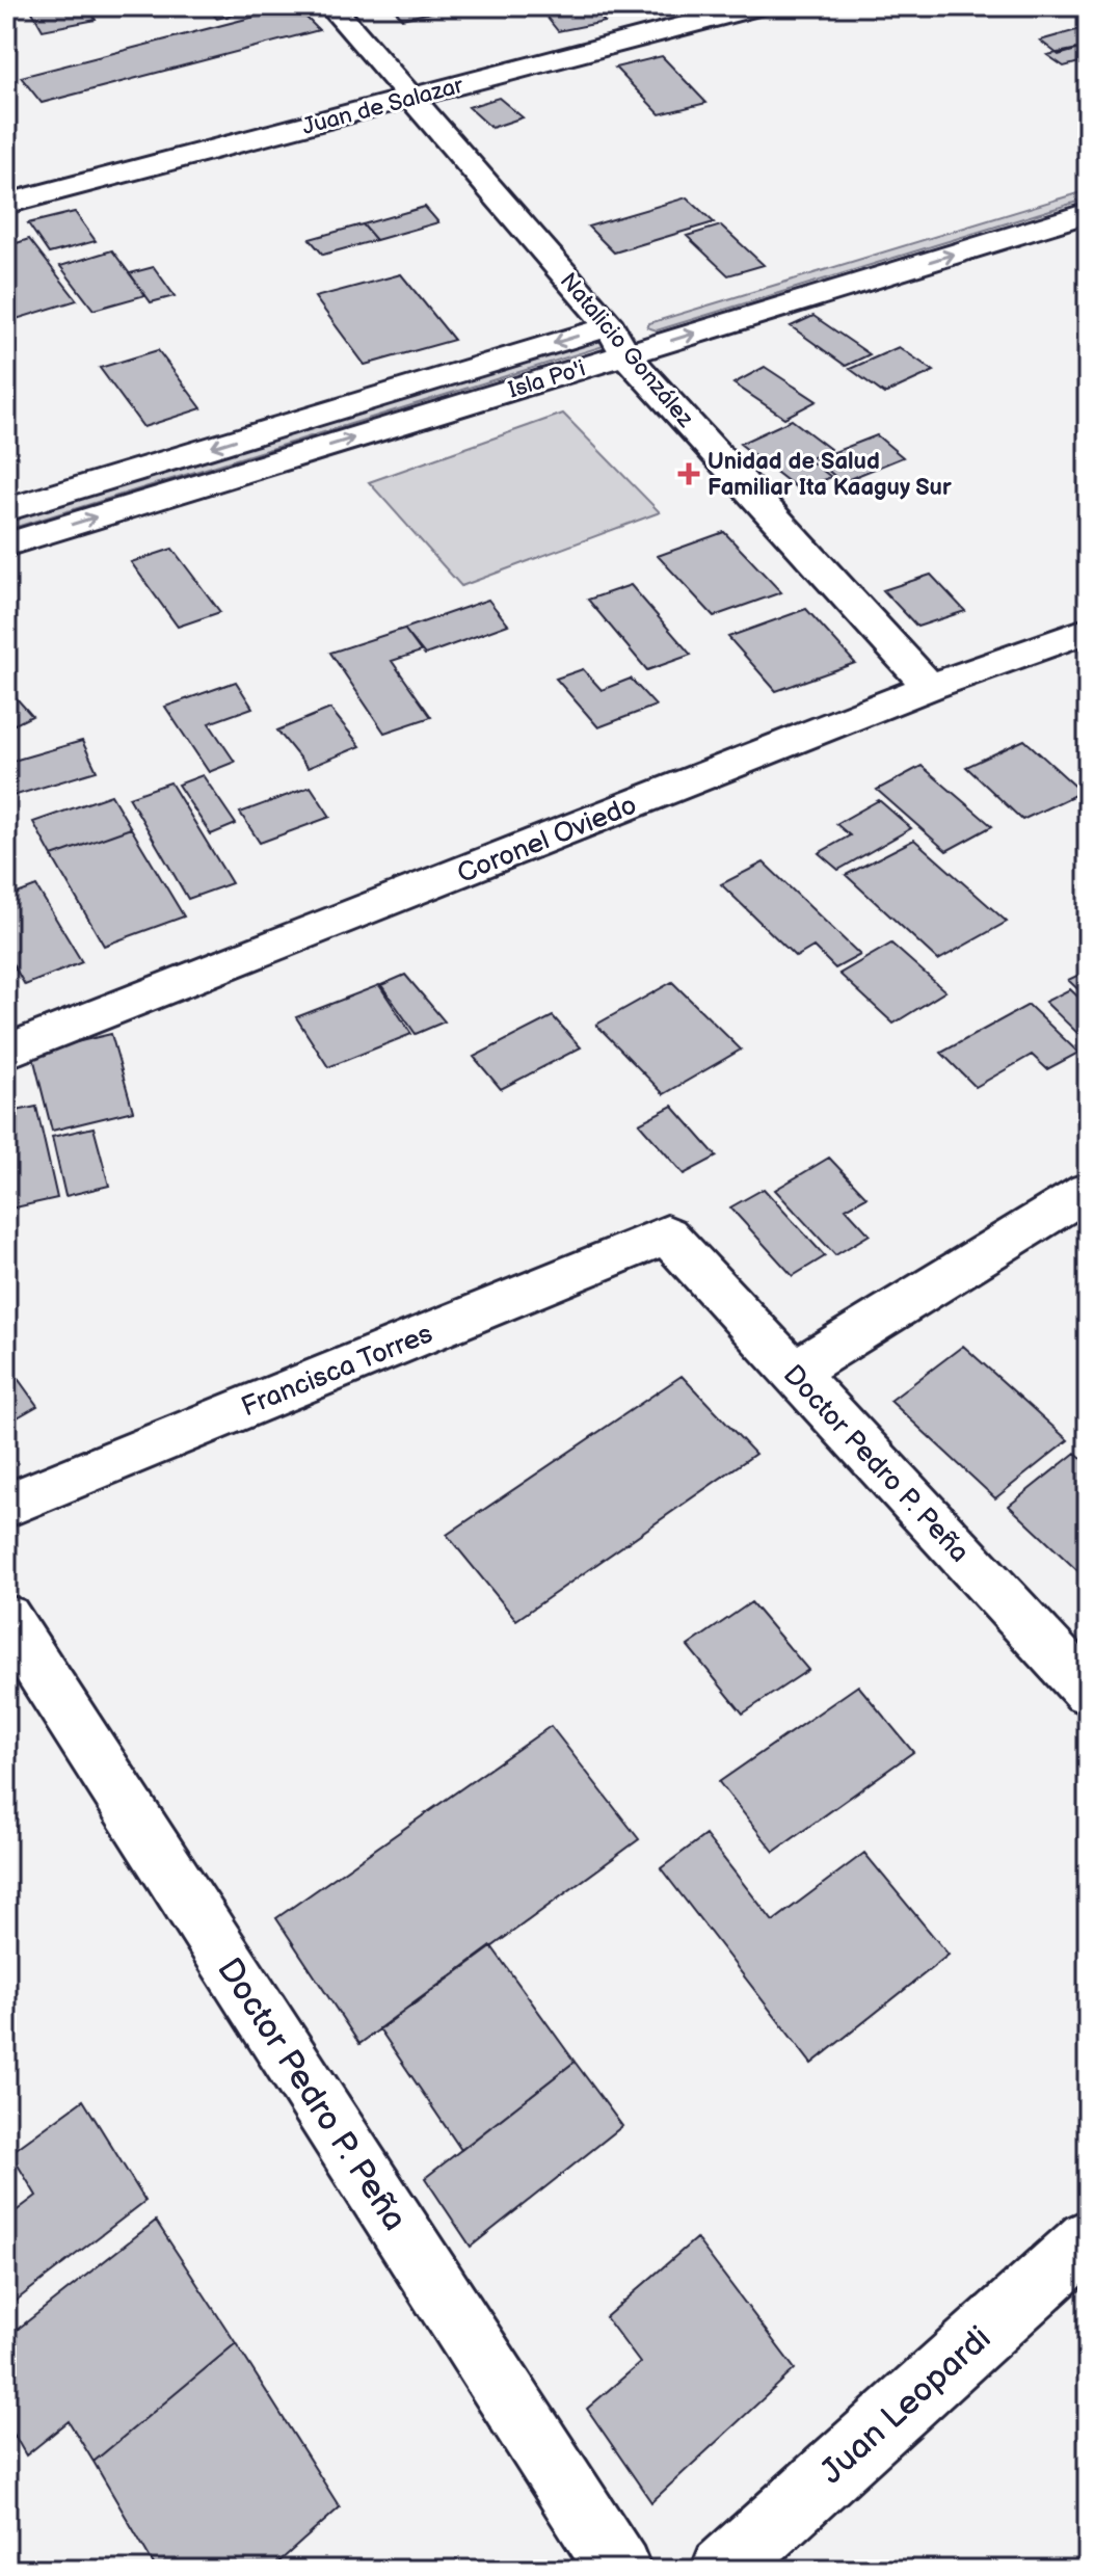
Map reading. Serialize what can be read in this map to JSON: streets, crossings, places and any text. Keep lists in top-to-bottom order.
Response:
{
  "streets": {
    "street": [
      "Juan de Salazar",
      "Natalicio González",
      "Isla Po'i",
      "Coronel Oviedo",
      "Francisca Torres",
      "Doctor Pedro P. Peña",
      "Juan Leopardi"
    ]
  },
  "crossings": [
    ["Juan de Salazar", "Natalicio González"],
    ["Natalicio González", "Isla Po'i"],
    ["Natalicio González", "Coronel Oviedo"],
    ["Francisca Torres", "Doctor Pedro P. Peña"]
  ],
  "places": {
    "health": ["Unidad de Salud Familiar Ita Kaaguy Sur"]
  }
}
